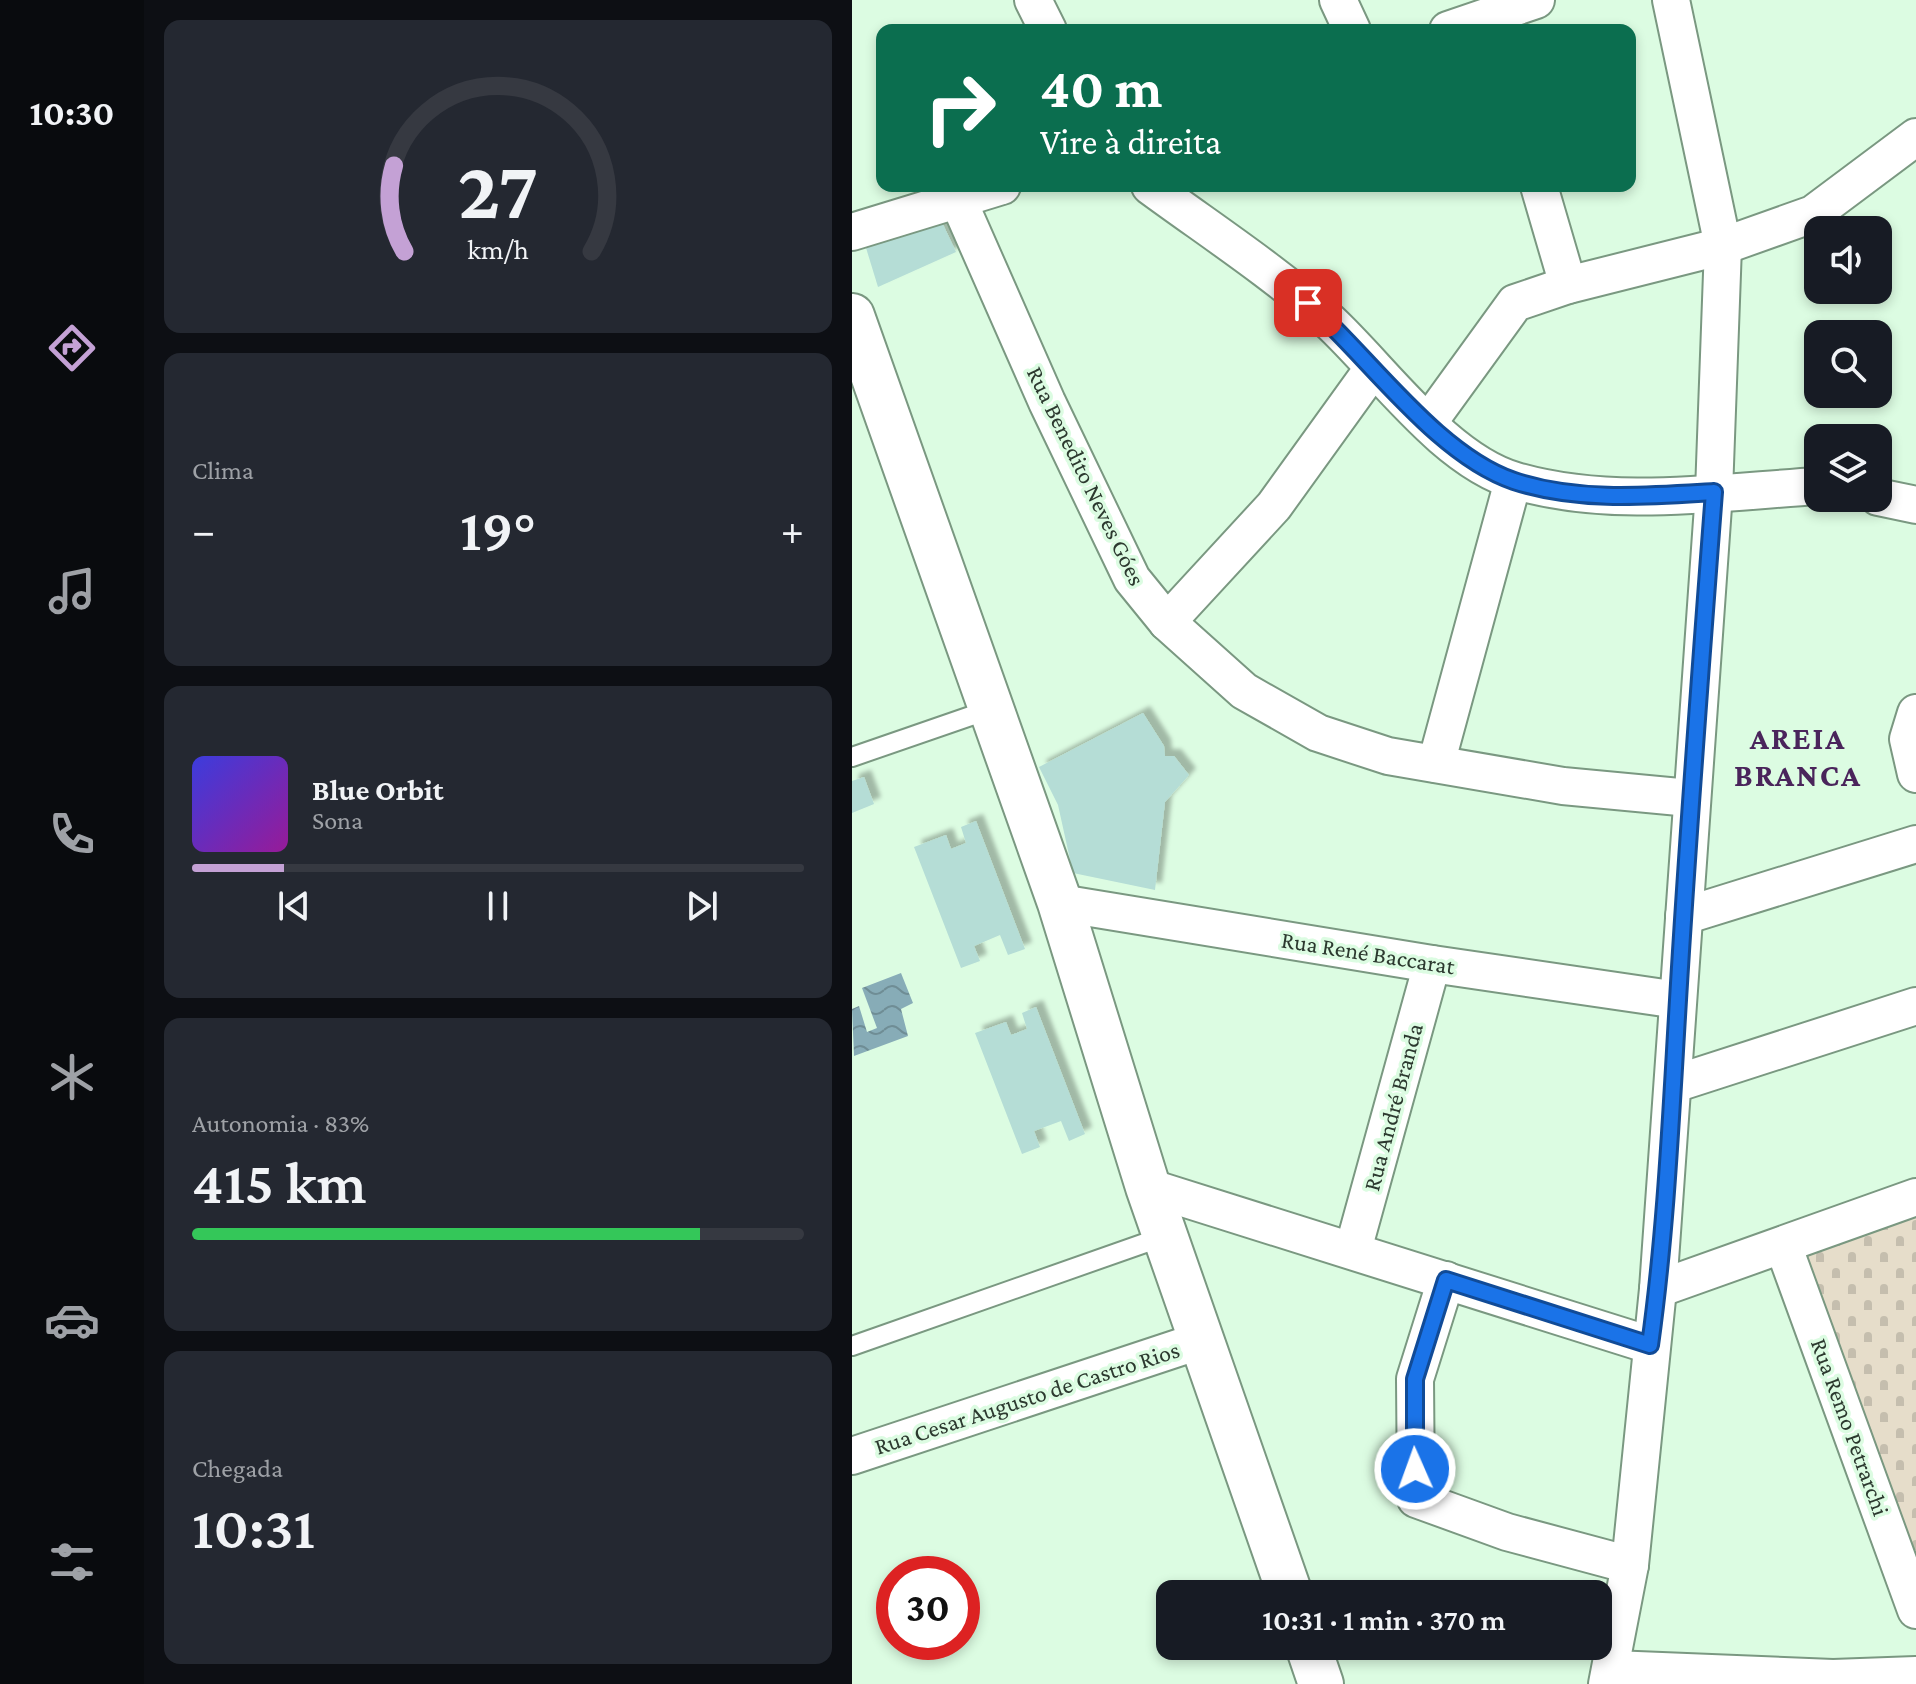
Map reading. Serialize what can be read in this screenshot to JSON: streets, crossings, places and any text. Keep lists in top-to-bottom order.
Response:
{
  "streets": {
    "street": [
      "Rua Benedito Neves Góes",
      "Rua René Baccarat",
      "Rua André Branda",
      "Rua Cesar Augusto de Castro Rios",
      "Rua Remo Petrarchi"
    ]
  },
  "crossings": [
    ["Rua René Baccarat", "Rua André Branda"]
  ],
  "districts": ["AREIA BRANCA"],
  "page": {
    "tabs": "10:30",
    "turn": ["40 m", "Vire à direita"],
    "tile": [
      "Clima",
      ["Autonomia · 83%", "415 km"],
      ["Chegada", "10:31"]
    ],
    "heat": ["−", "19°", "+"],
    "song": ["Blue Orbit", "Sona"],
    "limit": "30",
    "trip": "10:31 · 1 min · 370 m",
    "gauge": ["27", "km/h"]
  }
}
